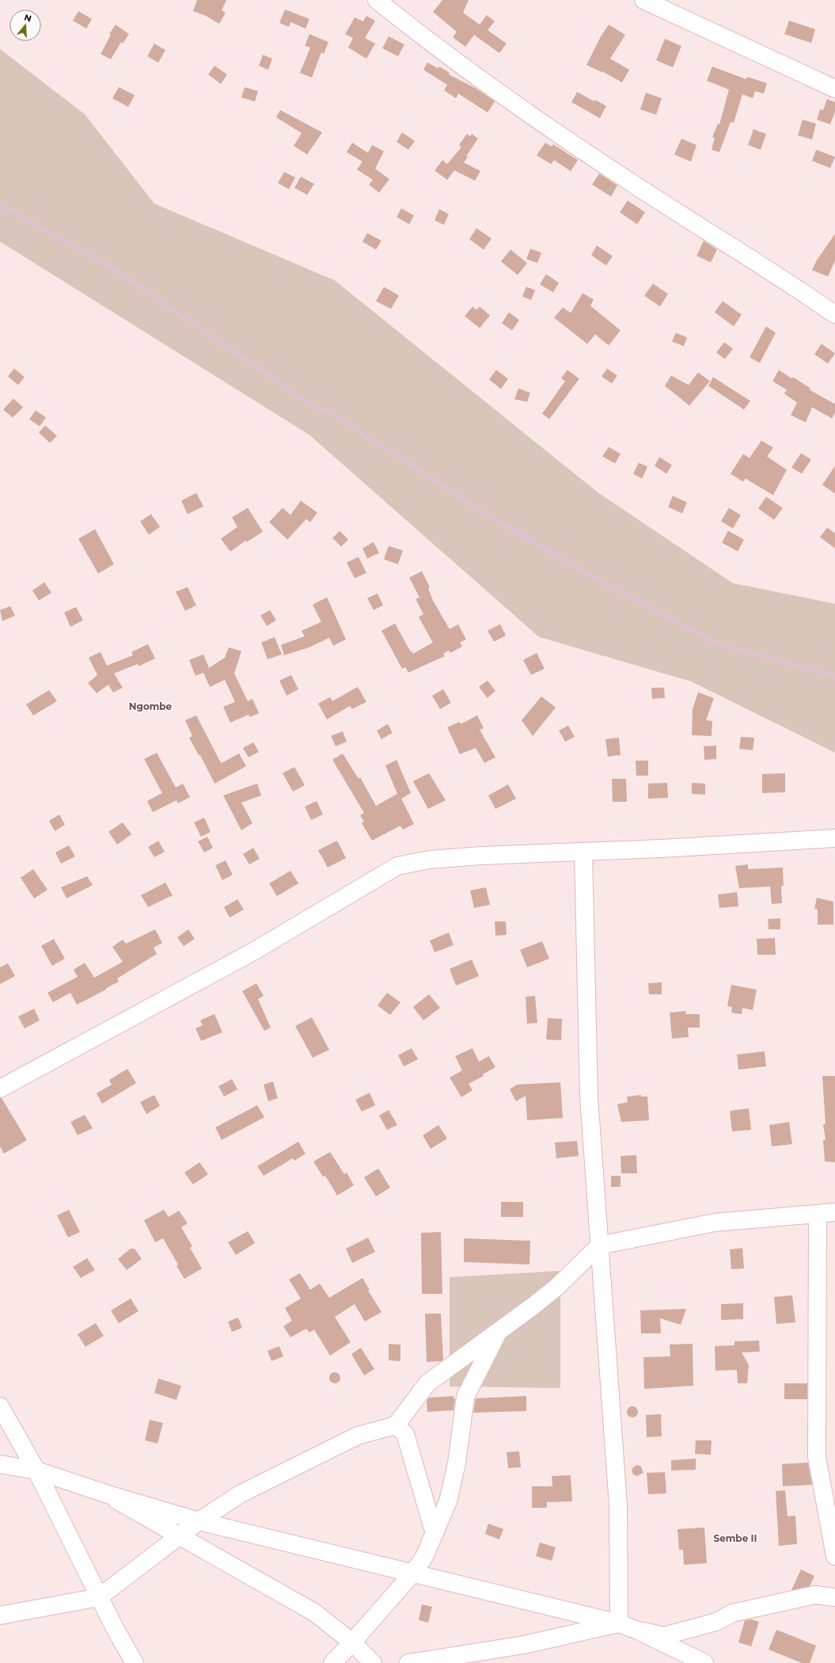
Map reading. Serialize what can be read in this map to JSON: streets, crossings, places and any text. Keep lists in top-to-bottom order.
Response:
{
  "districts": ["Ngombe", "Sembe II"],
  "north": "top"
}
